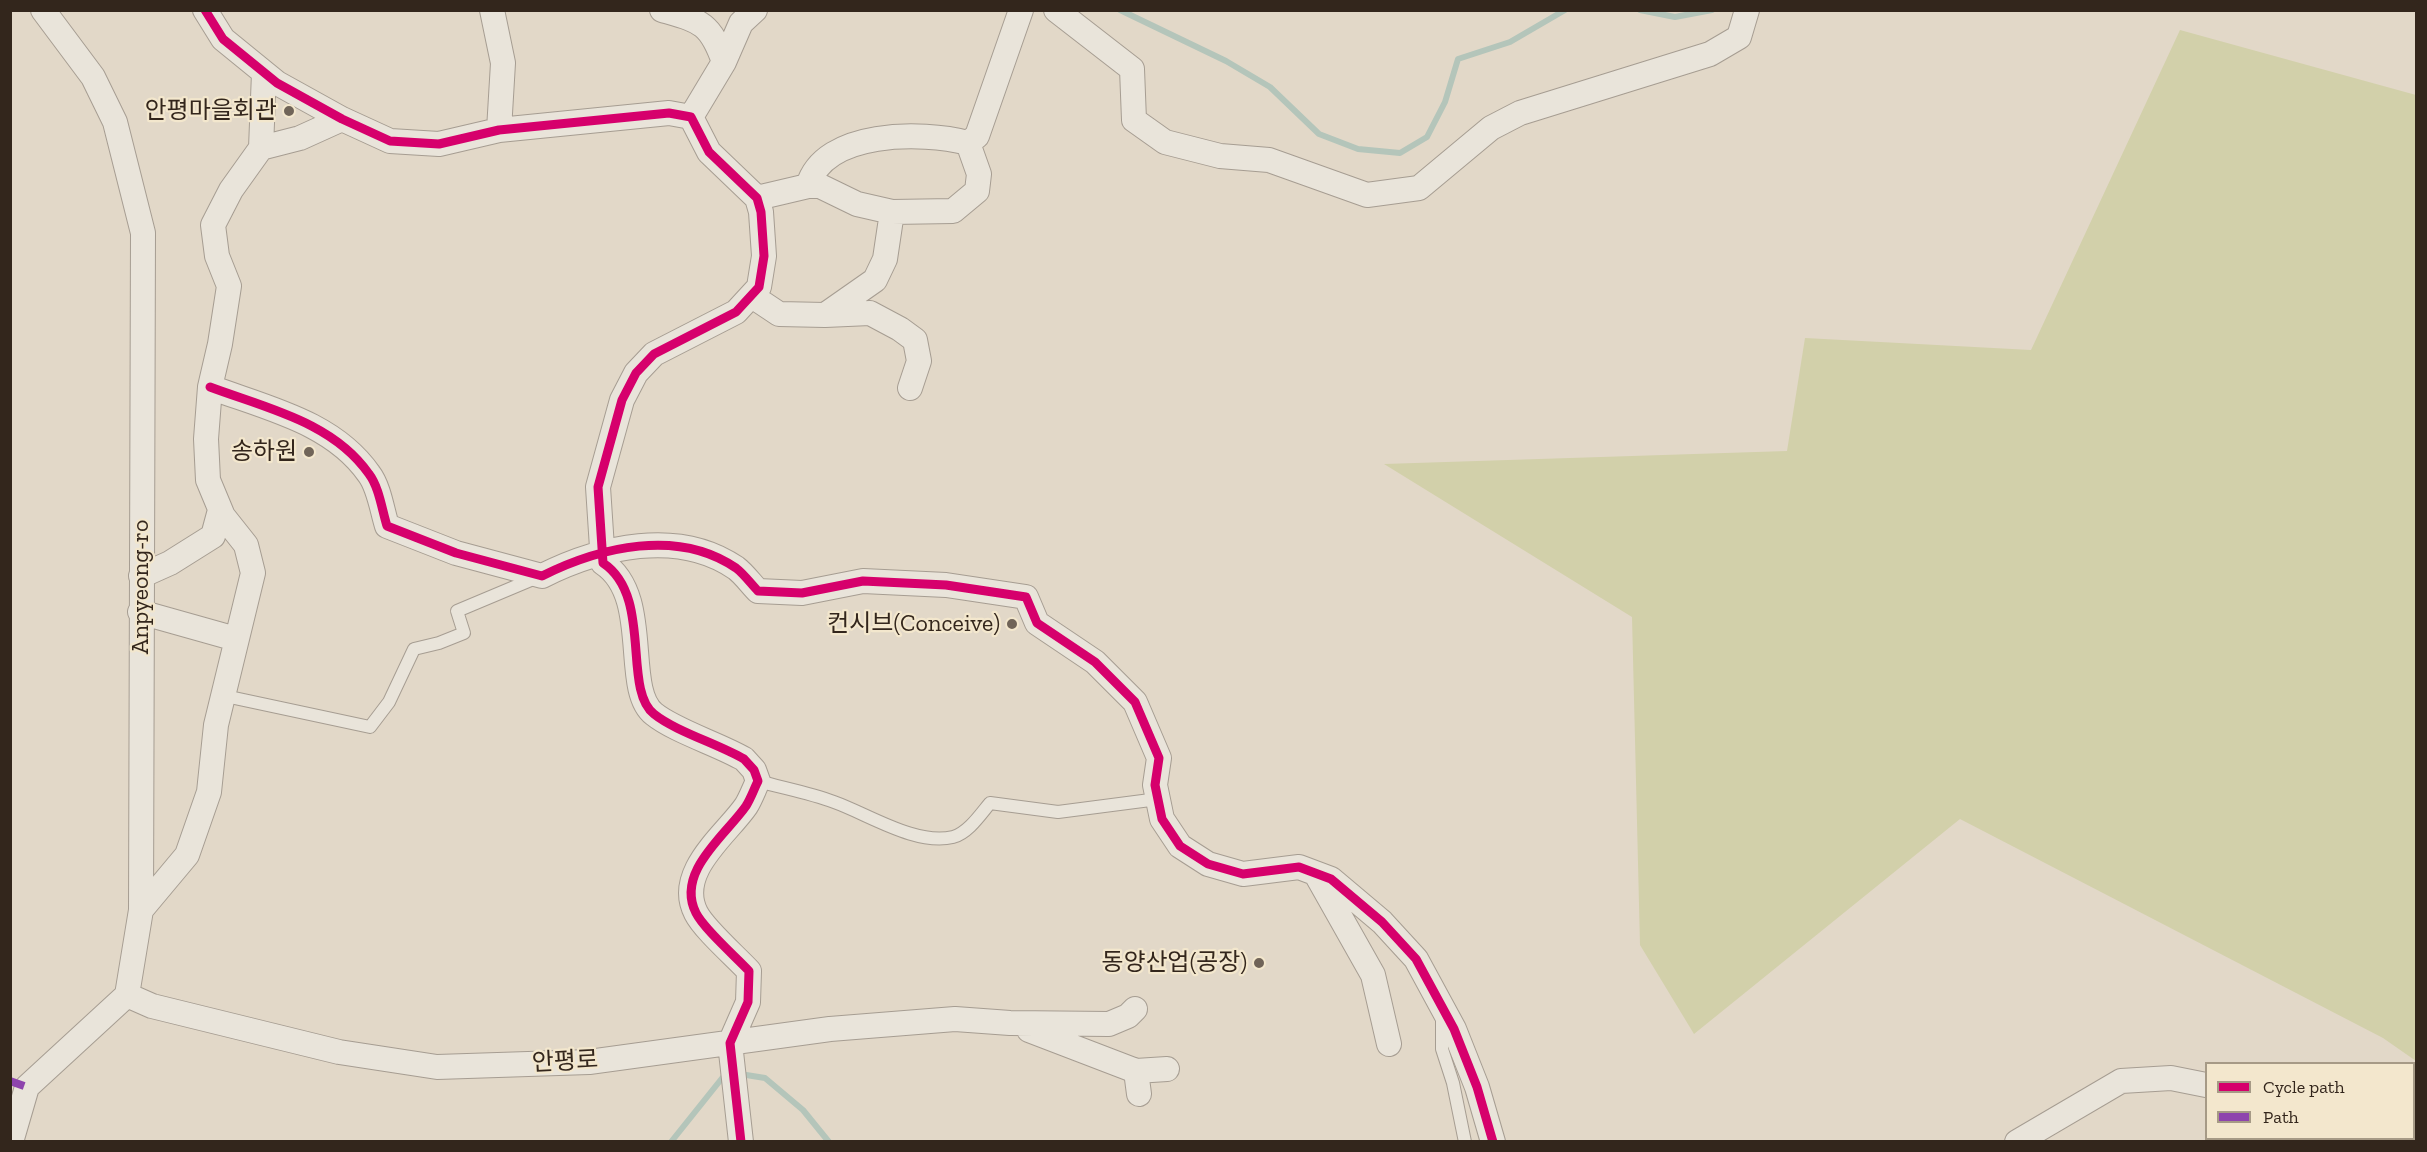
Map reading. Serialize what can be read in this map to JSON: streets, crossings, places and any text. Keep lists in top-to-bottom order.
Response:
{
  "streets": {
    "street": ["Anpyeong-ro", "안평로"]
  },
  "crossings": [
    ["Anpyeong-ro", "안평로"]
  ],
  "places": [
    "안평마을회관",
    "송하원",
    "컨시브(Conceive)",
    "동양산업(공장)"
  ],
  "legend": ["Cycle path", "Path"]
}
